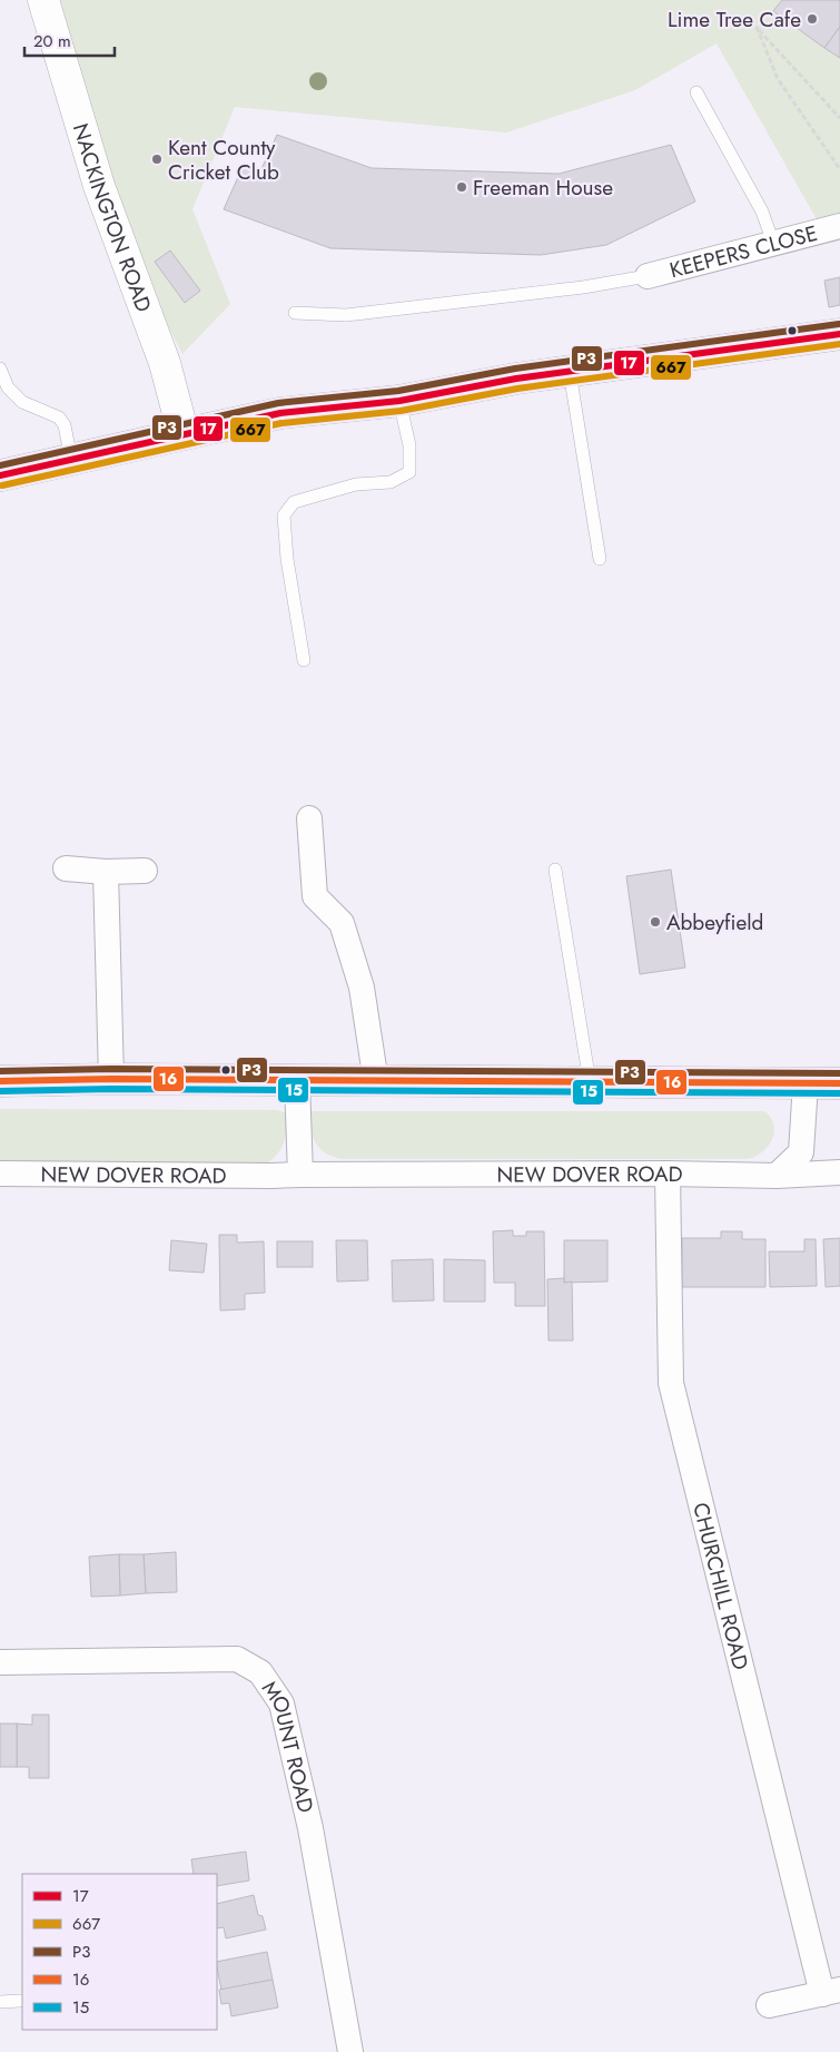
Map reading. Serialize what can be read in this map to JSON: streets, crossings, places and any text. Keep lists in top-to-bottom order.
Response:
{
  "streets": {
    "main road": ["NACKINGTON ROAD"],
    "street": [
      "KEEPERS CLOSE",
      "NEW DOVER ROAD",
      "CHURCHILL ROAD",
      "MOUNT ROAD"
    ]
  },
  "crossings": [
    ["NEW DOVER ROAD", "CHURCHILL ROAD"]
  ],
  "places": [
    "Lime Tree Cafe",
    "Kent County Cricket Club",
    "Freeman House",
    "Abbeyfield"
  ],
  "lines": [
    "transit line P3",
    "transit line 17",
    "transit line 667",
    "transit line 16",
    "transit line 15"
  ],
  "legend": [
    "17",
    "667",
    "P3",
    "16",
    "15"
  ],
  "scale_bar": "20 m"
}
